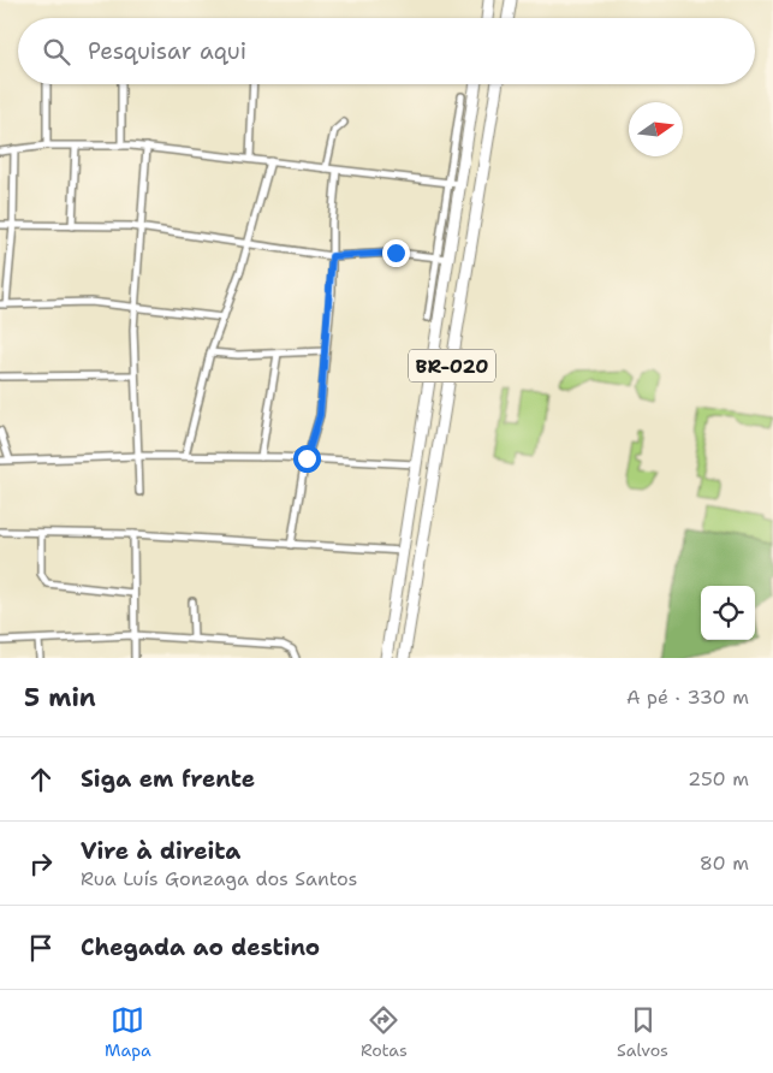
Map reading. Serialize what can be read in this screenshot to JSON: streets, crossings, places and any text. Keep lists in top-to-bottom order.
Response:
{
  "streets": {
    "highway": ["BR-020"]
  },
  "north": "right",
  "page": {
    "search": "Pesquisar aqui",
    "heading": ["5 min", "A pé · 330 m"],
    "list": [
      ["Siga em frente", "250 m"],
      ["Vire à direita", "Rua Luís Gonzaga dos Santos", "80 m"],
      "Chegada ao destino"
    ],
    "nav": ["Mapa", "Rotas", "Salvos"]
  }
}
